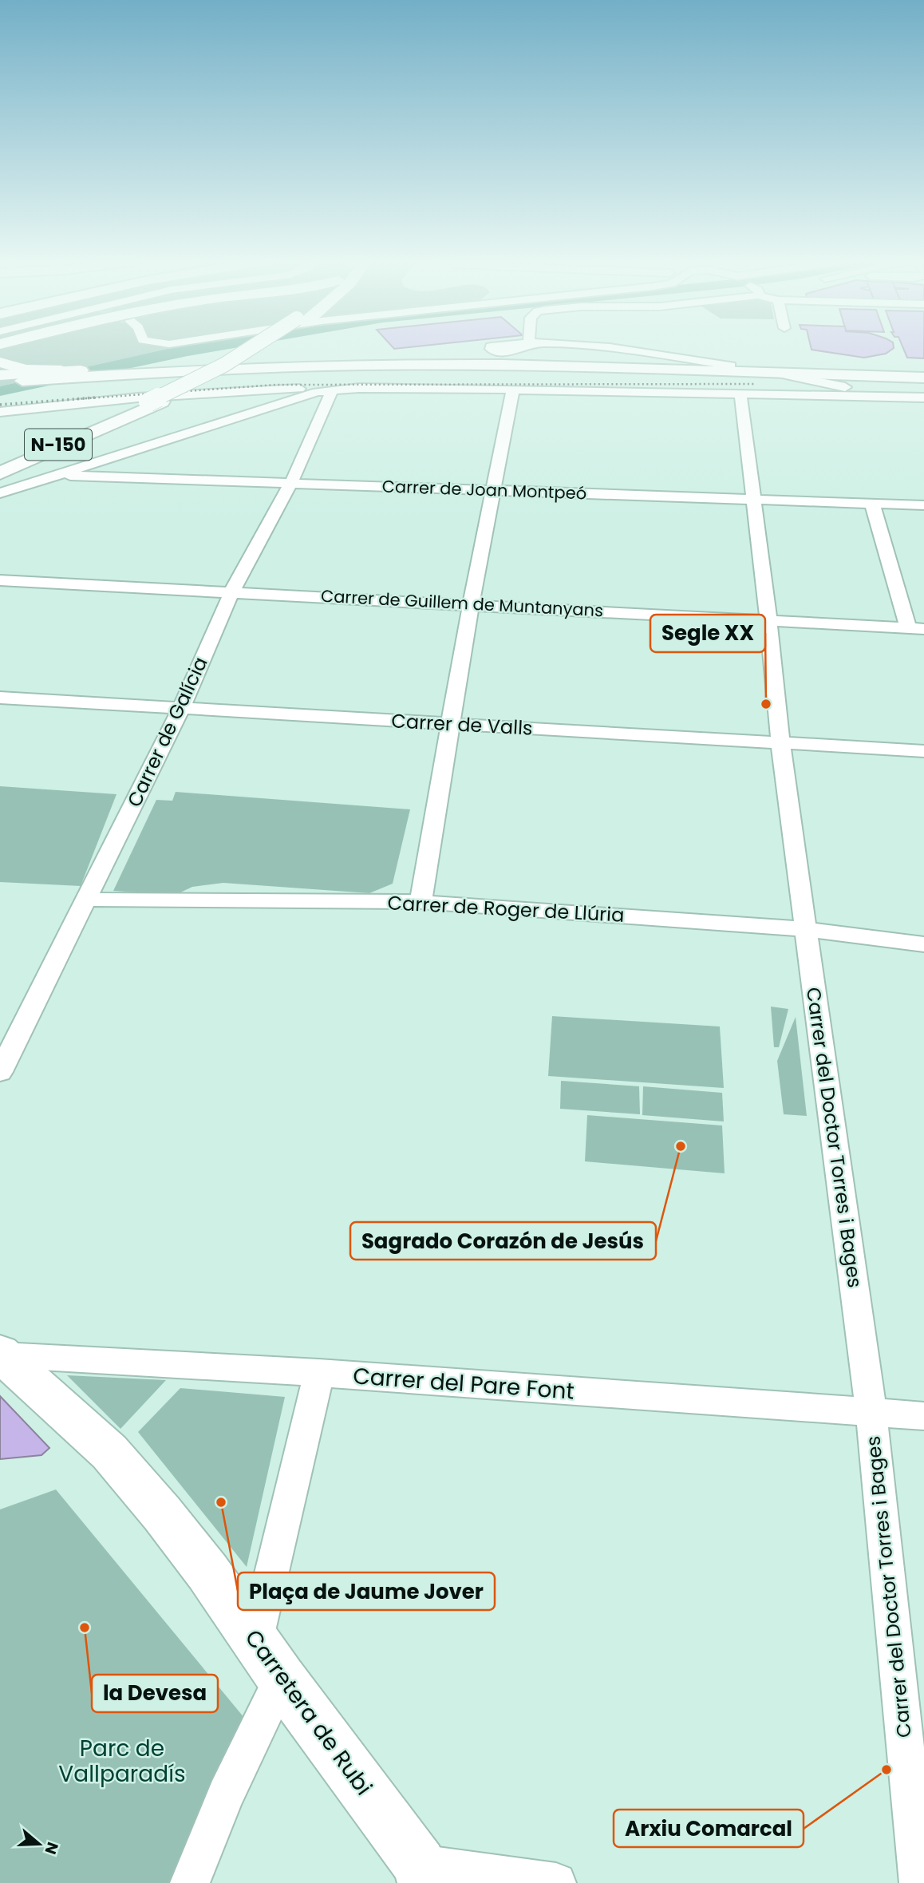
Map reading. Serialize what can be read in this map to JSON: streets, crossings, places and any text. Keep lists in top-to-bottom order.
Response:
{
  "streets": {
    "main road": ["N-150", "Carretera de Rubi"],
    "street": [
      "Carrer de Joan Montpeó",
      "Carrer de Guillem de Muntanyans",
      "Carrer de Valls",
      "Carrer de Galícia",
      "Carrer de Roger de Llúria",
      "Carrer del Doctor Torres i Bages",
      "Carrer del Pare Font"
    ]
  },
  "crossings": [
    ["Carrer de Joan Montpeó", "Carrer de Galícia"],
    ["Carrer de Joan Montpeó", "Carrer del Doctor Torres i Bages"],
    ["Carrer de Guillem de Muntanyans", "Carrer de Galícia"],
    ["Carrer de Guillem de Muntanyans", "Carrer del Doctor Torres i Bages"],
    ["Carrer de Valls", "Carrer de Galícia"],
    ["Carrer de Valls", "Carrer del Doctor Torres i Bages"],
    ["Carrer de Galícia", "Carrer de Roger de Llúria"],
    ["Carrer de Roger de Llúria", "Carrer del Doctor Torres i Bages"],
    ["Carrer del Doctor Torres i Bages", "Carrer del Pare Font"],
    ["Carrer del Pare Font", "Carretera de Rubi"]
  ],
  "parks": ["Parc de Vallparadís"],
  "places": [
    "Segle XX",
    "Sagrado Corazón de Jesús",
    "Plaça de Jaume Jover",
    "la Devesa",
    "Arxiu Comarcal"
  ],
  "north": "right"
}
